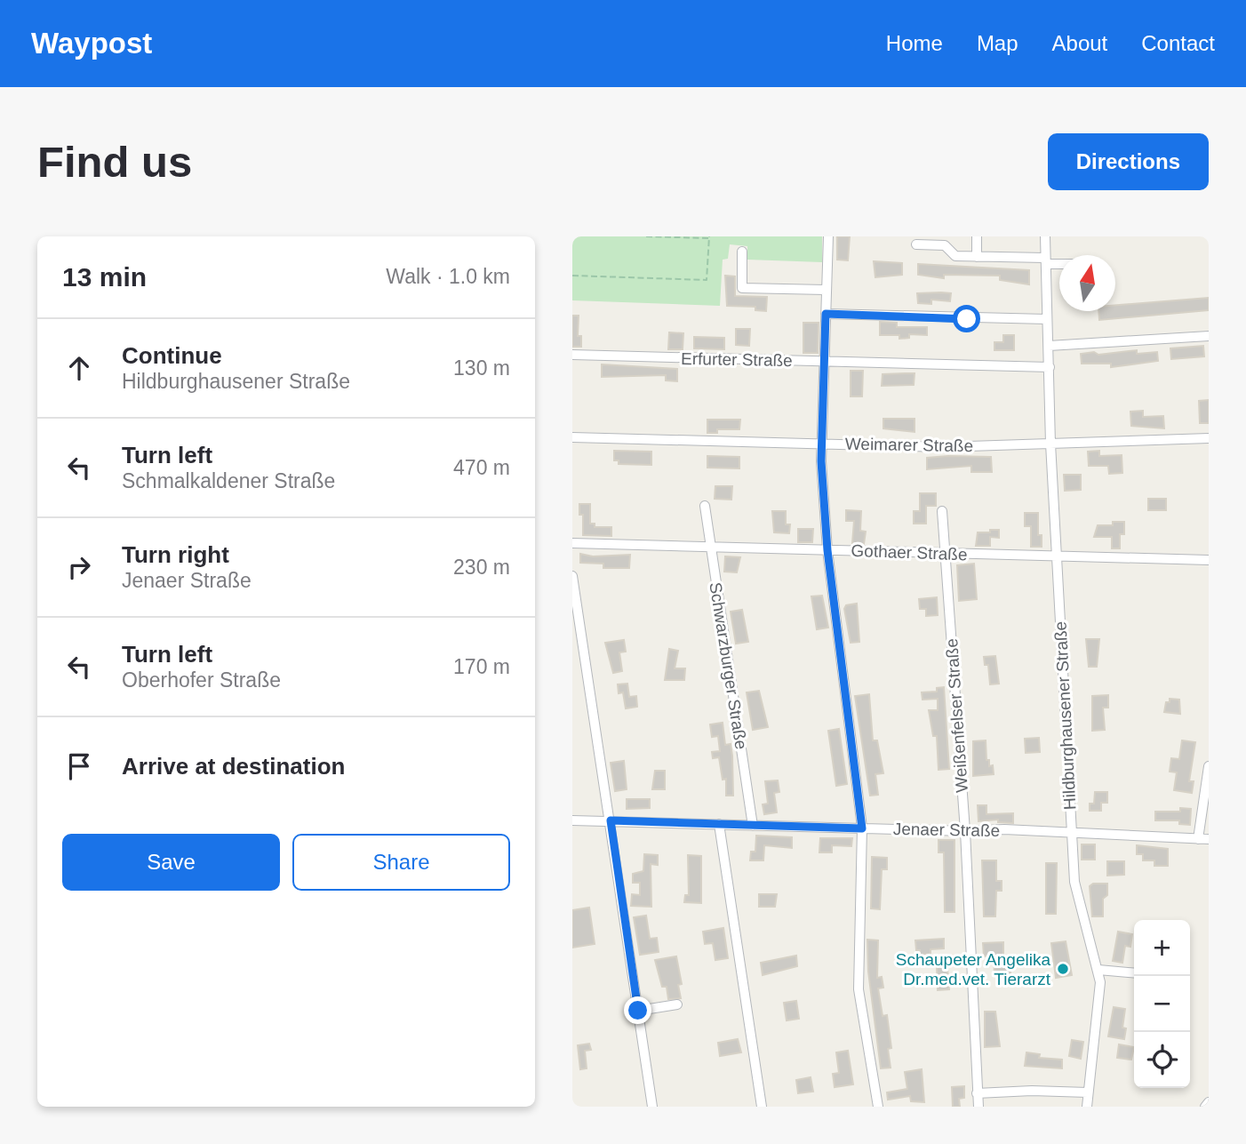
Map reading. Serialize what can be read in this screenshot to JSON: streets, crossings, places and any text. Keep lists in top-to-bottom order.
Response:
{
  "streets": {
    "street": [
      "Erfurter Straße",
      "Weimarer Straße",
      "Gothaer Straße",
      "Schwarzburger Straße",
      "Weißenfelser Straße",
      "Hildburghausener Straße",
      "Jenaer Straße"
    ]
  },
  "crossings": [
    ["Erfurter Straße", "Hildburghausener Straße"],
    ["Weimarer Straße", "Hildburghausener Straße"],
    ["Gothaer Straße", "Schwarzburger Straße"],
    ["Gothaer Straße", "Weißenfelser Straße"],
    ["Gothaer Straße", "Hildburghausener Straße"],
    ["Schwarzburger Straße", "Jenaer Straße"],
    ["Weißenfelser Straße", "Jenaer Straße"],
    ["Hildburghausener Straße", "Jenaer Straße"]
  ],
  "places": ["Schaupeter Angelika Dr.med.vet. Tierarzt"],
  "north": "top",
  "page": {
    "header": "Waypost",
    "nav": [
      "Home",
      "Map",
      "About",
      "Contact"
    ],
    "buttons": [
      "Directions",
      ["Save", "Share"]
    ],
    "title": "Find us",
    "heading": ["13 min", "Walk · 1.0 km"],
    "list": [
      ["Continue", "Hildburghausener Straße", "130 m"],
      ["Turn left", "Schmalkaldener Straße", "470 m"],
      ["Turn right", "Jenaer Straße", "230 m"],
      ["Turn left", "Oberhofer Straße", "170 m"],
      "Arrive at destination"
    ],
    "map_buttons": ["+", "−"]
  }
}
